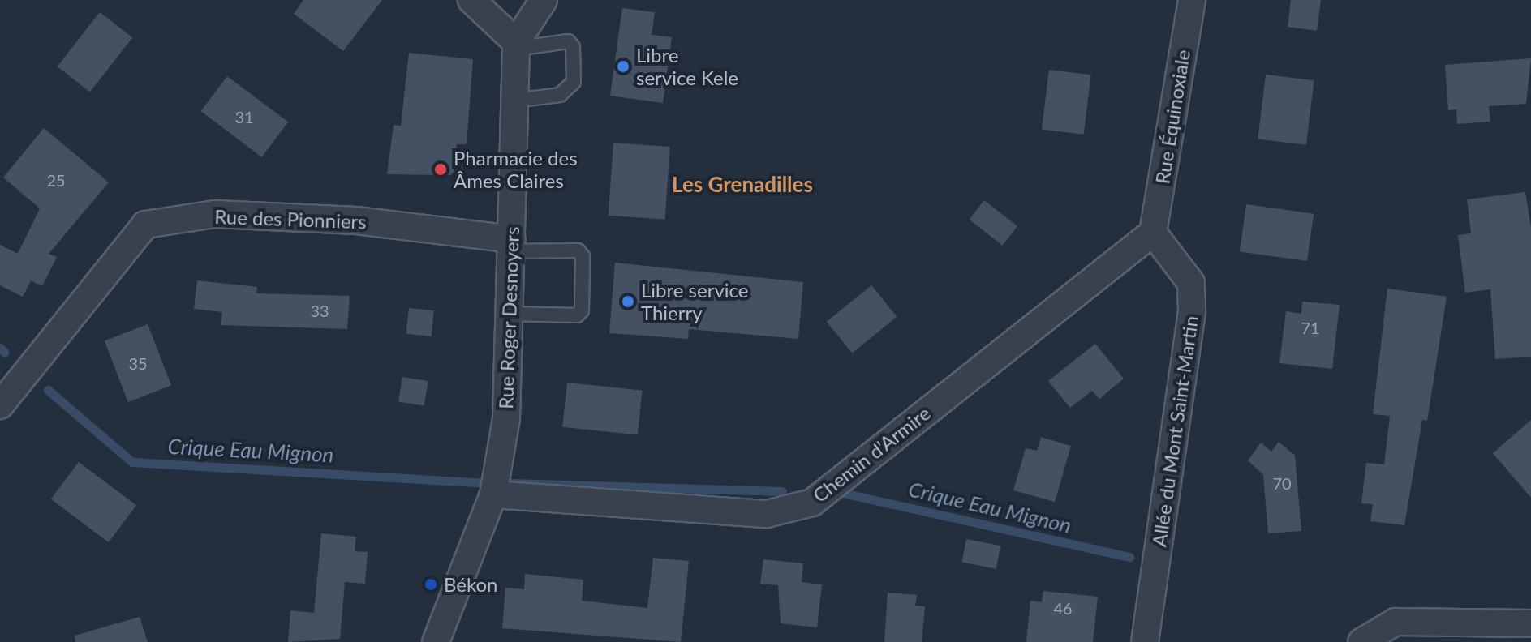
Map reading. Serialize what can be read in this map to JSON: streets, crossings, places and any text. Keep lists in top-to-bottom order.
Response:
{
  "streets": {
    "street": [
      "Rue Équinoxiale",
      "Rue des Pionniers",
      "Rue Roger Desnoyers",
      "Allée du Mont Saint-Martin",
      "Chemin d'Armire"
    ]
  },
  "crossings": [
    ["Rue Équinoxiale", "Allée du Mont Saint-Martin"],
    ["Rue Équinoxiale", "Chemin d'Armire"],
    ["Rue des Pionniers", "Rue Roger Desnoyers"],
    ["Rue Roger Desnoyers", "Chemin d'Armire"],
    ["Allée du Mont Saint-Martin", "Chemin d'Armire"]
  ],
  "districts": ["Les Grenadilles"],
  "water": ["Crique Eau Mignon"],
  "places": [
    "Libre service Kele",
    "Pharmacie des Âmes Claires",
    "Libre service Thierry",
    "Békon"
  ],
  "house_numbers": [
    "31",
    "25",
    "33",
    "71",
    "35",
    "70",
    "46"
  ]
}
